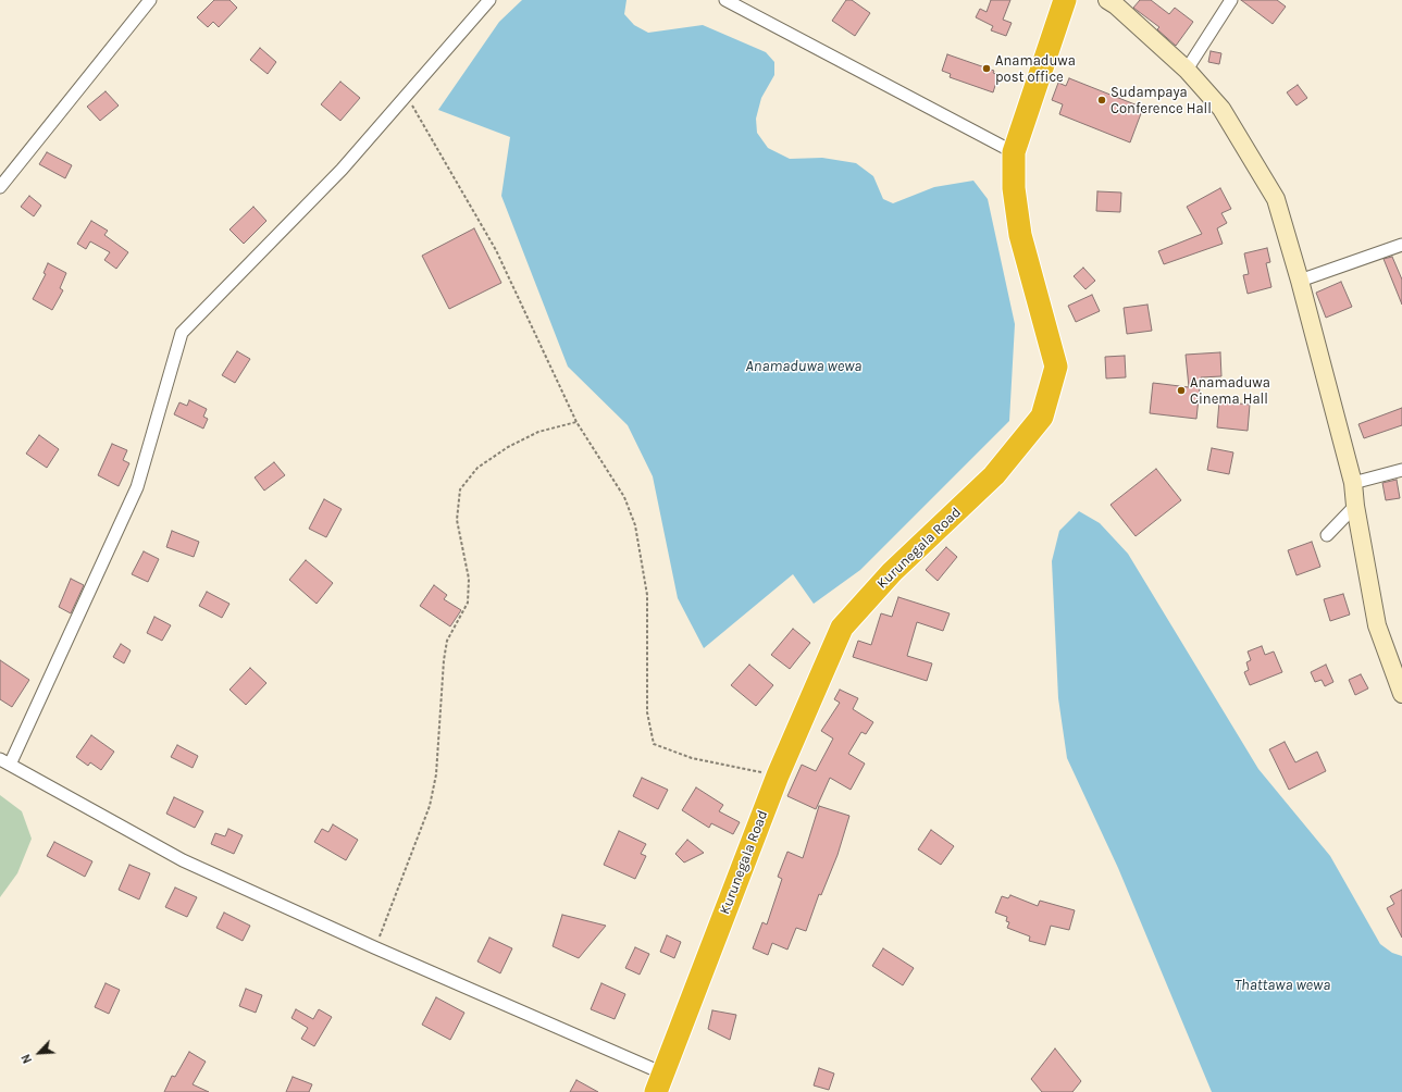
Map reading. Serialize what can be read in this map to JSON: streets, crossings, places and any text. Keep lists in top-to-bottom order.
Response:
{
  "streets": {
    "highway": ["Kurunegala Road"]
  },
  "water": ["Anamaduwa wewa", "Thattawa wewa"],
  "places": ["Anamaduwa post office", "Sudampaya Conference Hall", "Anamaduwa Cinema Hall"],
  "north": "bottom left"
}
